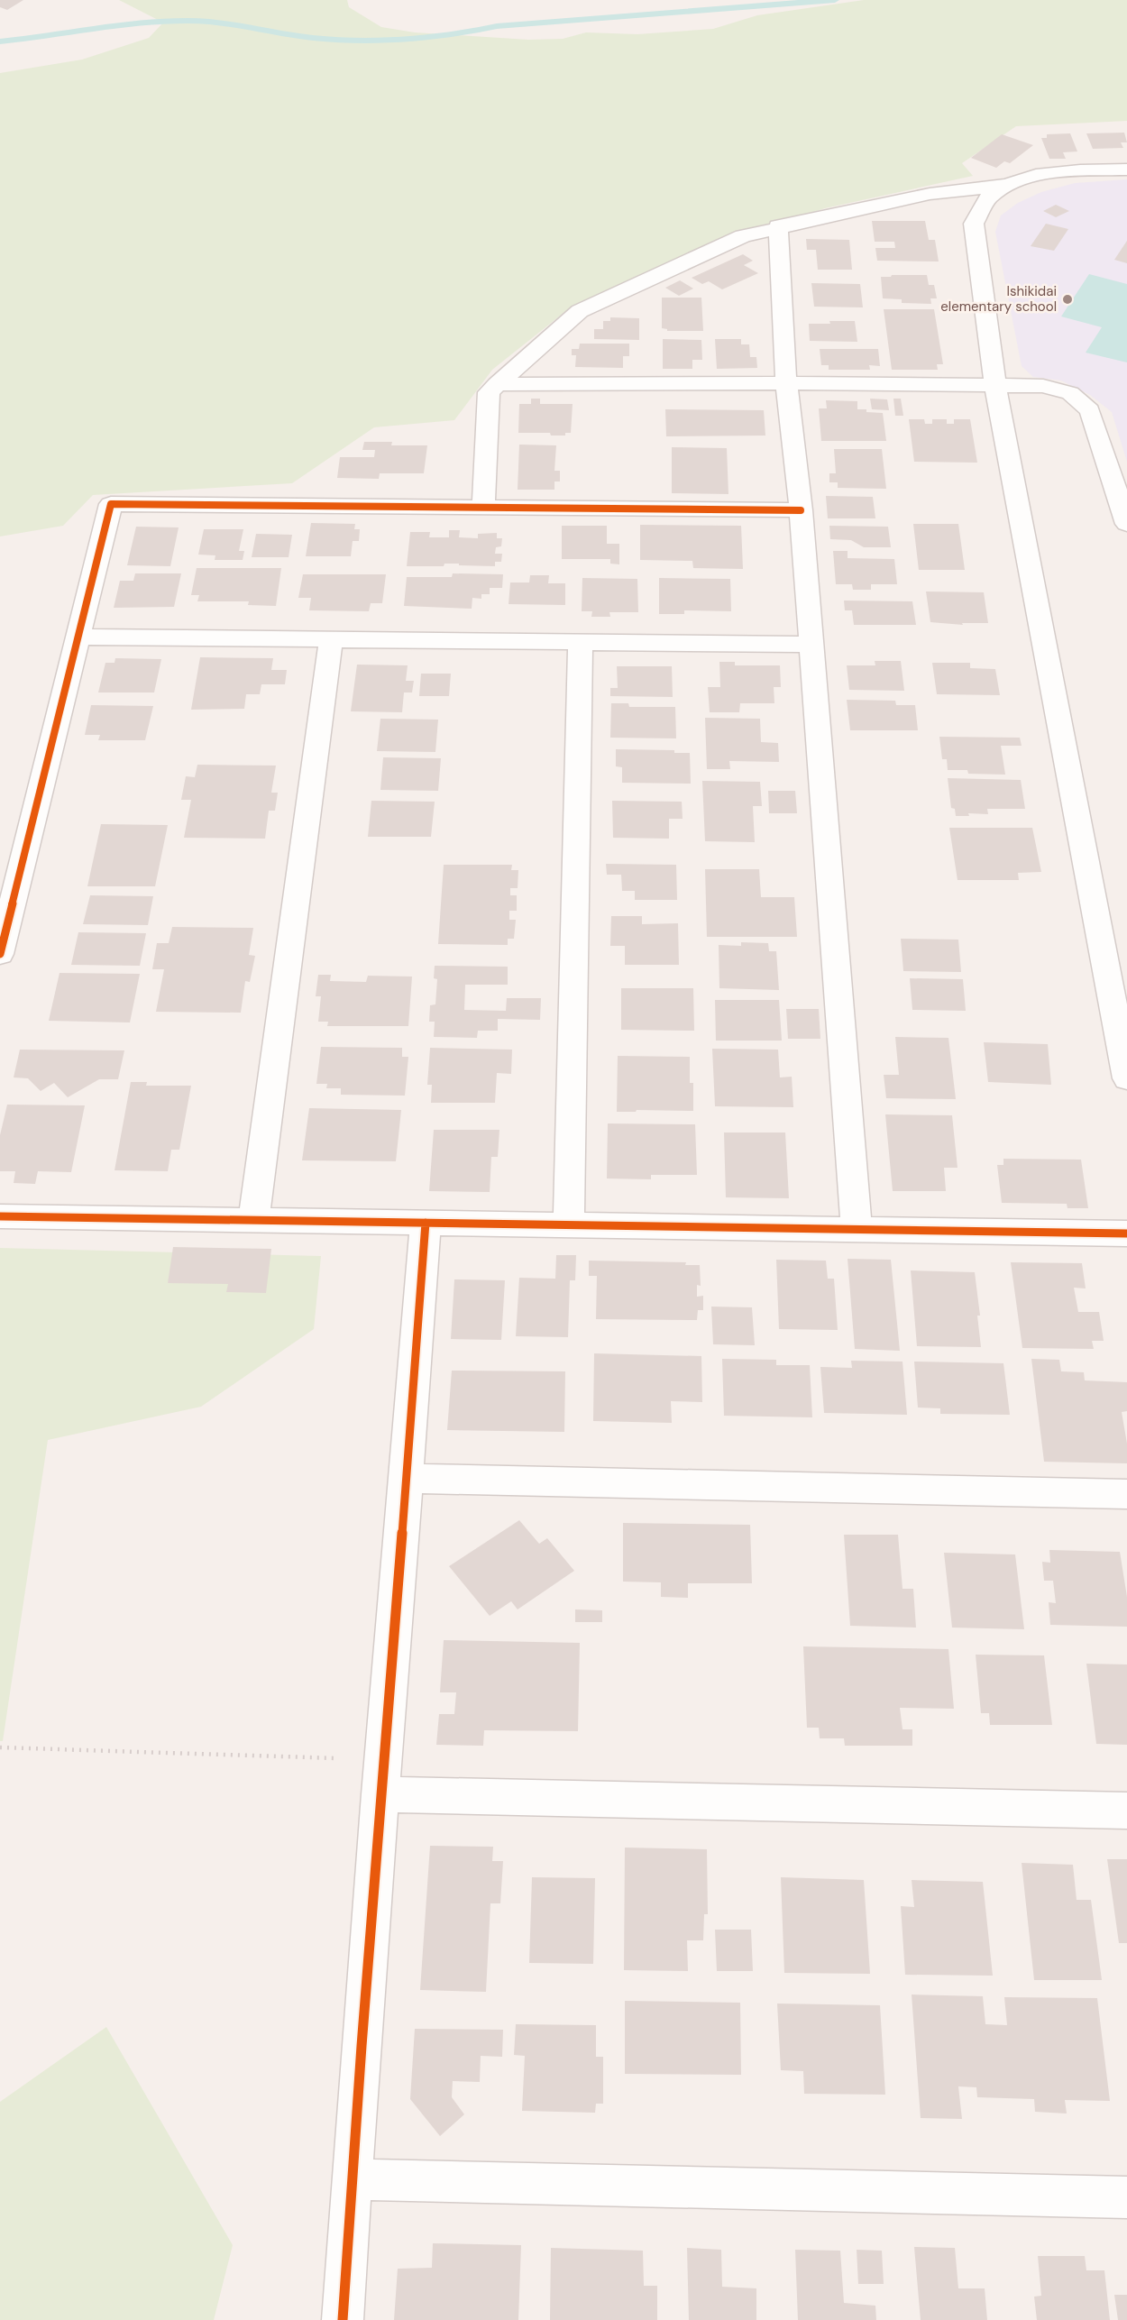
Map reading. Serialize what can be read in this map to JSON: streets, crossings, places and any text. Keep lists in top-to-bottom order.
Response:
{
  "places": ["Ishikidai elementary school"]
}
